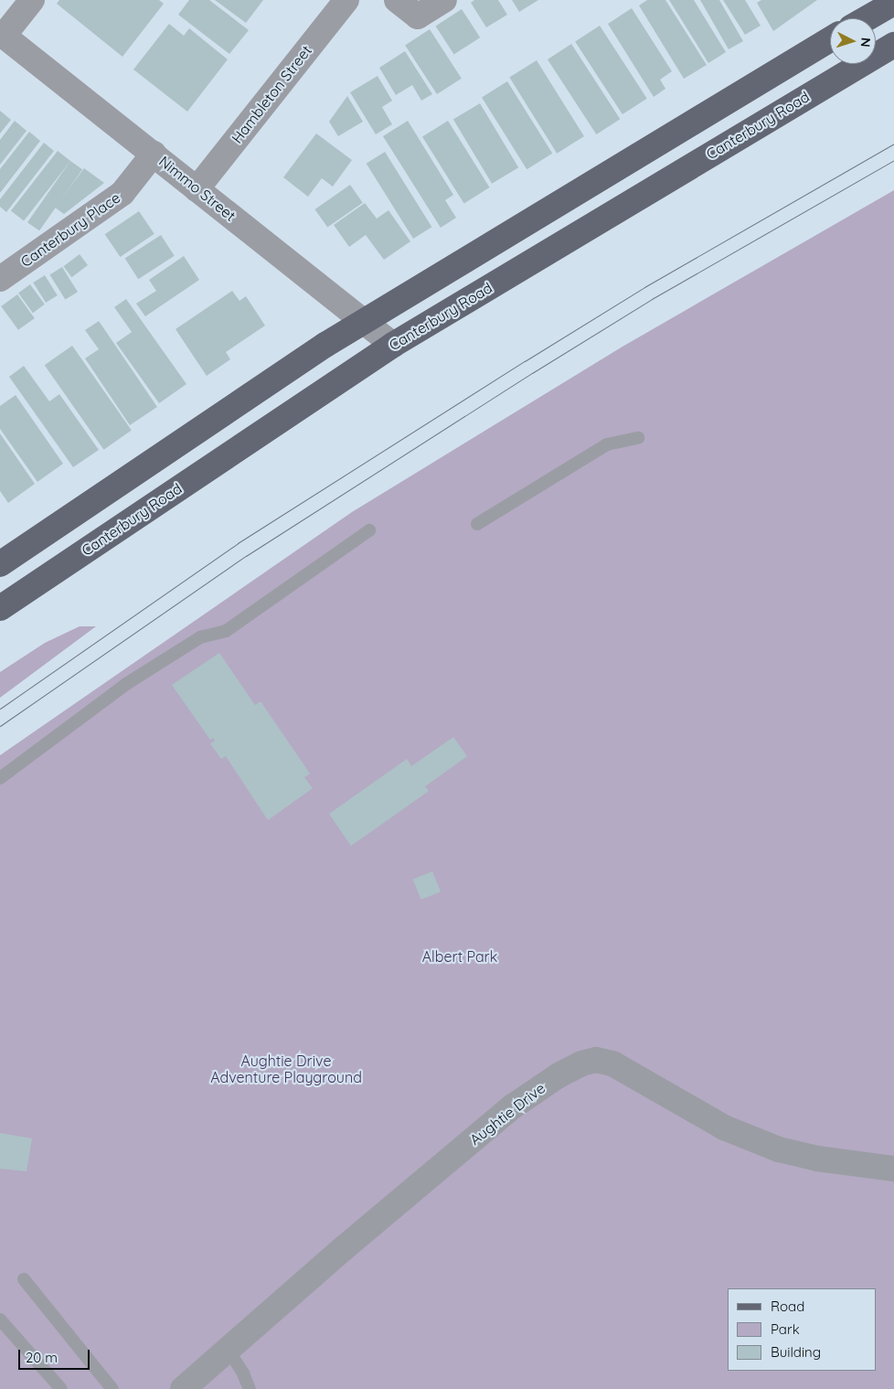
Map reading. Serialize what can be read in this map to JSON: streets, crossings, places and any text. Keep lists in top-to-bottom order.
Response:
{
  "streets": {
    "main road": ["Canterbury Road"],
    "street": [
      "Hambleton Street",
      "Nimmo Street",
      "Canterbury Place",
      "Aughtie Drive"
    ]
  },
  "crossings": [
    ["Hambleton Street", "Nimmo Street"],
    ["Canterbury Road", "Nimmo Street"],
    ["Nimmo Street", "Canterbury Place"]
  ],
  "parks": ["Albert Park", "Aughtie Drive Adventure Playground"],
  "legend": ["Road", "Park", "Building"],
  "scale_bar": "20 m",
  "north": "right"
}
